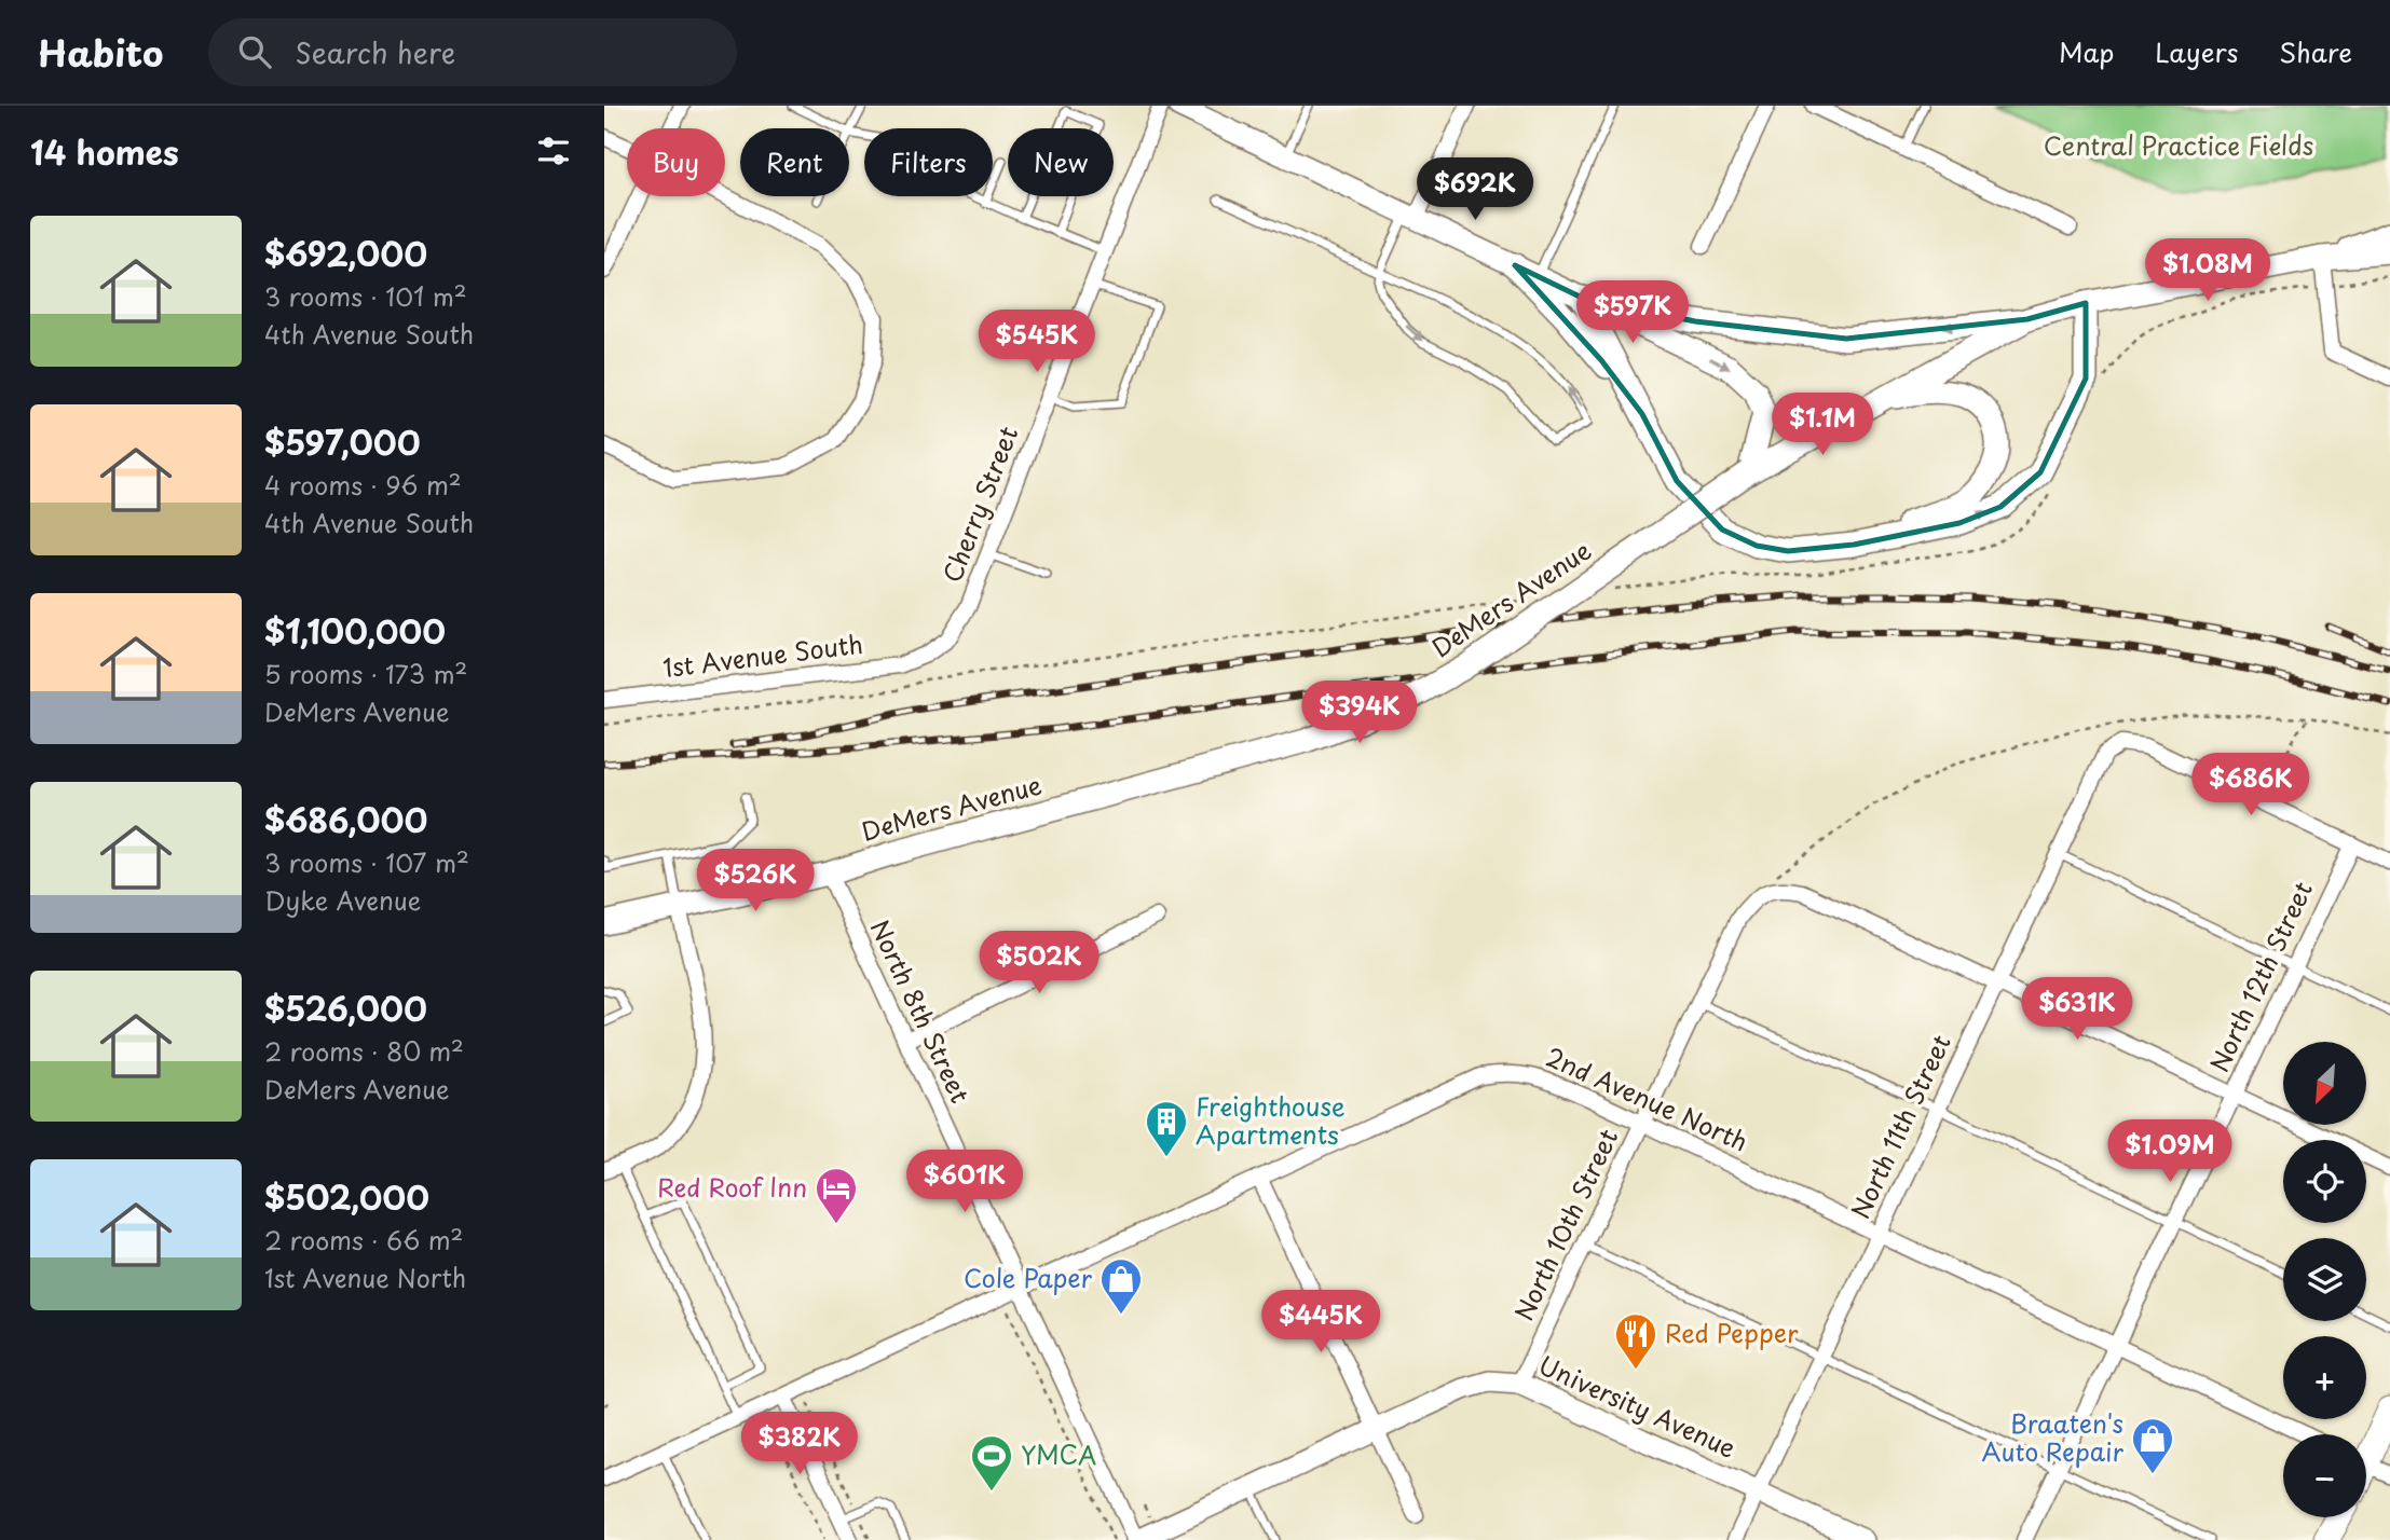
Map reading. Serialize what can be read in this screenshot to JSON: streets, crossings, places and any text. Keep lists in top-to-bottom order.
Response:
{
  "streets": {
    "main road": ["DeMers Avenue"],
    "street": [
      "Cherry Street",
      "1st Avenue South",
      "North 12th Street",
      "North 8th Street",
      "2nd Avenue North",
      "North 11th Street",
      "North 10th Street",
      "University Avenue"
    ]
  },
  "crossings": [
    ["Cherry Street", "1st Avenue South"],
    ["DeMers Avenue", "North 8th Street"],
    ["North 12th Street", "2nd Avenue North"],
    ["North 8th Street", "2nd Avenue North"],
    ["North 8th Street", "University Avenue"],
    ["2nd Avenue North", "North 11th Street"],
    ["2nd Avenue North", "North 10th Street"],
    ["North 11th Street", "University Avenue"],
    ["North 10th Street", "University Avenue"]
  ],
  "parks": ["Central Practice Fields"],
  "places": {
    "building": ["Freighthouse Apartments"],
    "hotel": ["Red Roof Inn"],
    "shop": ["Cole Paper", "Braaten's Auto Repair"],
    "restaurant": ["Red Pepper"],
    "sports": ["YMCA"]
  },
  "north": "bottom left",
  "page": {
    "header": "Habito",
    "search": "Search here",
    "nav": ["Map", "Layers", "Share"],
    "heading": "14 homes",
    "chip": [
      "Buy",
      "Rent",
      "Filters",
      "New"
    ],
    "price": [
      "$692K",
      "$1.08M",
      "$597K",
      "$545K",
      "$1.1M",
      "$394K",
      "$686K",
      "$526K",
      "$502K",
      "$631K",
      "$1.09M",
      "$601K",
      "$445K",
      "$382K"
    ],
    "list": [
      {
        "name": "$692,000",
        "note": "3 rooms · 101 m² · 4th Avenue South"
      },
      {
        "name": "$597,000",
        "note": "4 rooms · 96 m² · 4th Avenue South"
      },
      {
        "name": "$1,100,000",
        "note": "5 rooms · 173 m² · DeMers Avenue"
      },
      {
        "name": "$686,000",
        "note": "3 rooms · 107 m² · Dyke Avenue"
      },
      {
        "name": "$526,000",
        "note": "2 rooms · 80 m² · DeMers Avenue"
      },
      {
        "name": "$502,000",
        "note": "2 rooms · 66 m² · 1st Avenue North"
      }
    ],
    "map_buttons": ["+", "−"]
  }
}
